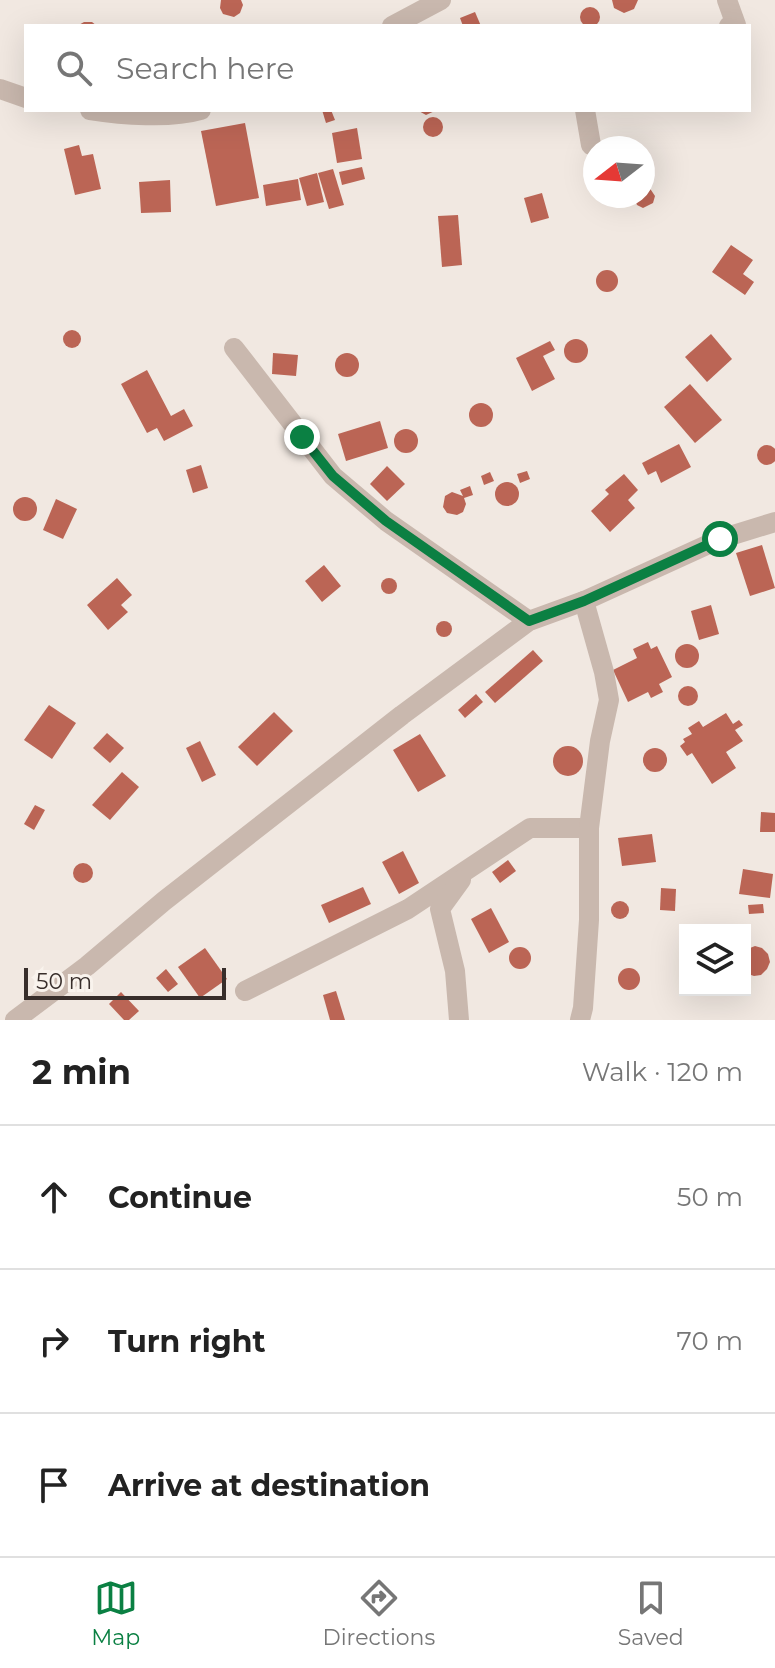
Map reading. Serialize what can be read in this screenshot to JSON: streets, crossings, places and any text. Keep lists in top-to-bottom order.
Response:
{
  "scale_bar": "50 m",
  "north": "left",
  "page": {
    "search": "Search here",
    "scale": "50 m",
    "heading": ["2 min", "Walk · 120 m"],
    "list": [
      ["Continue", "50 m"],
      ["Turn right", "70 m"],
      "Arrive at destination"
    ],
    "nav": ["Map", "Directions", "Saved"]
  }
}
